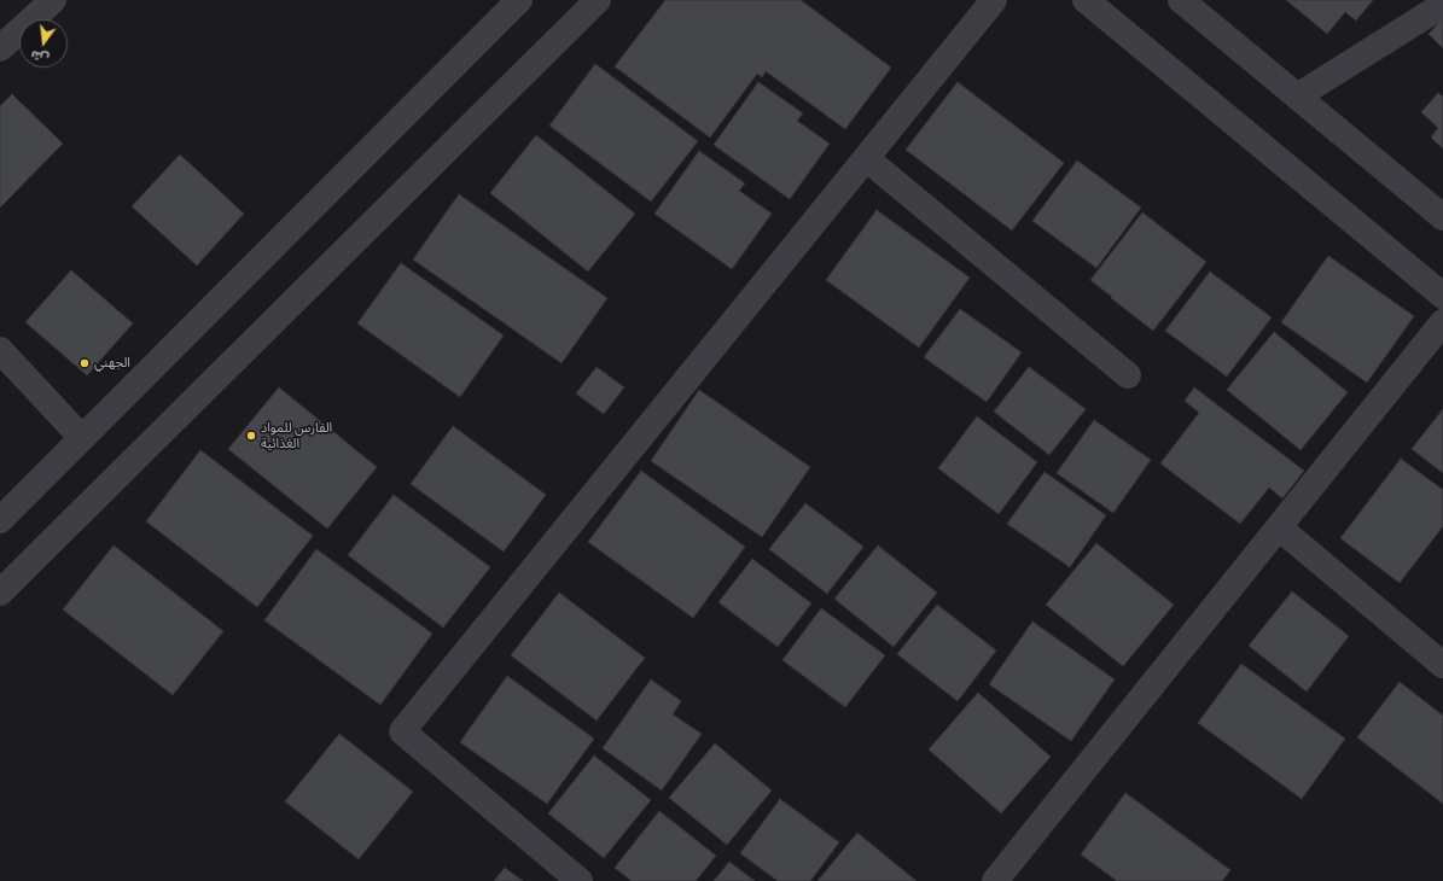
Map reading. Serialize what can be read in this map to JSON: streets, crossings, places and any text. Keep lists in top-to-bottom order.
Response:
{
  "places": ["الجهني", "الفارس للمواد الغذائية"],
  "north": "bottom"
}
